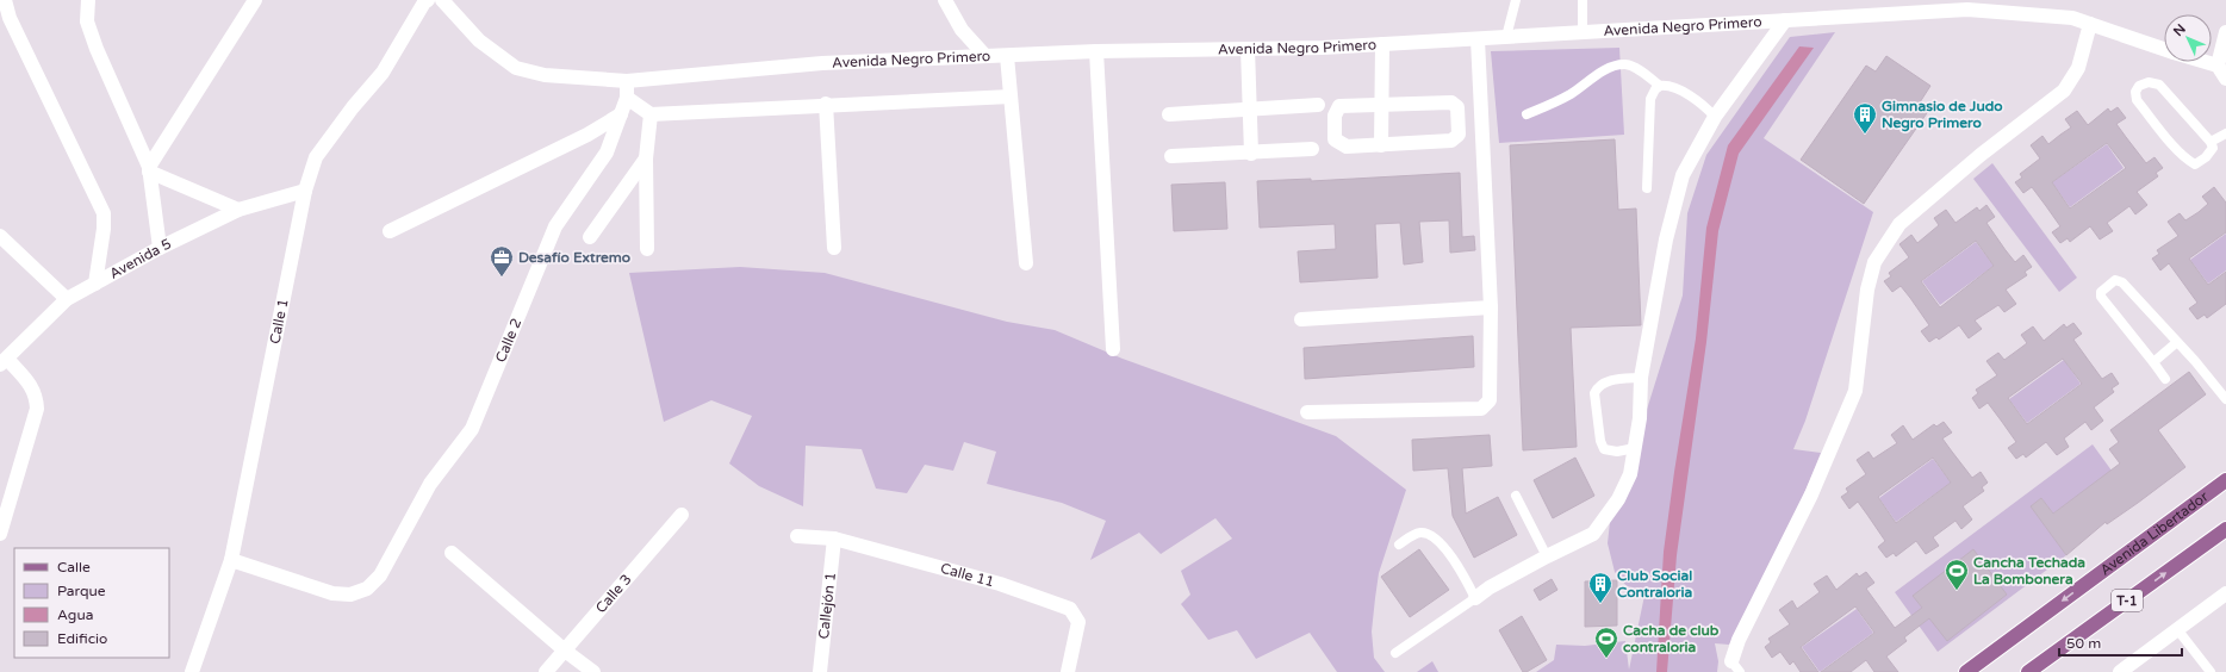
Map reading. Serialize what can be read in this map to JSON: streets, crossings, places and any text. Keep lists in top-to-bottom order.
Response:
{
  "streets": {
    "main road": ["Avenida Libertador", "T-1"],
    "street": [
      "Avenida Negro Primero",
      "Avenida 5",
      "Calle 1",
      "Calle 2",
      "Calle 11",
      "Calle 3",
      "Callejón 1"
    ]
  },
  "crossings": [
    ["Avenida Negro Primero", "Calle 2"],
    ["Avenida 5", "Calle 1"],
    ["Calle 1", "Calle 2"],
    ["Calle 11", "Callejón 1"]
  ],
  "places": {
    "building": ["Gimnasio de Judo Negro Primero", "Club Social Contraloria"],
    "office": ["Desafío Extremo"],
    "sports": ["Cancha Techada La Bombonera", "Cacha de club contraloria"]
  },
  "legend": [
    "Calle",
    "Parque",
    "Agua",
    "Edificio"
  ],
  "scale_bar": "50 m",
  "north": "top left"
}
